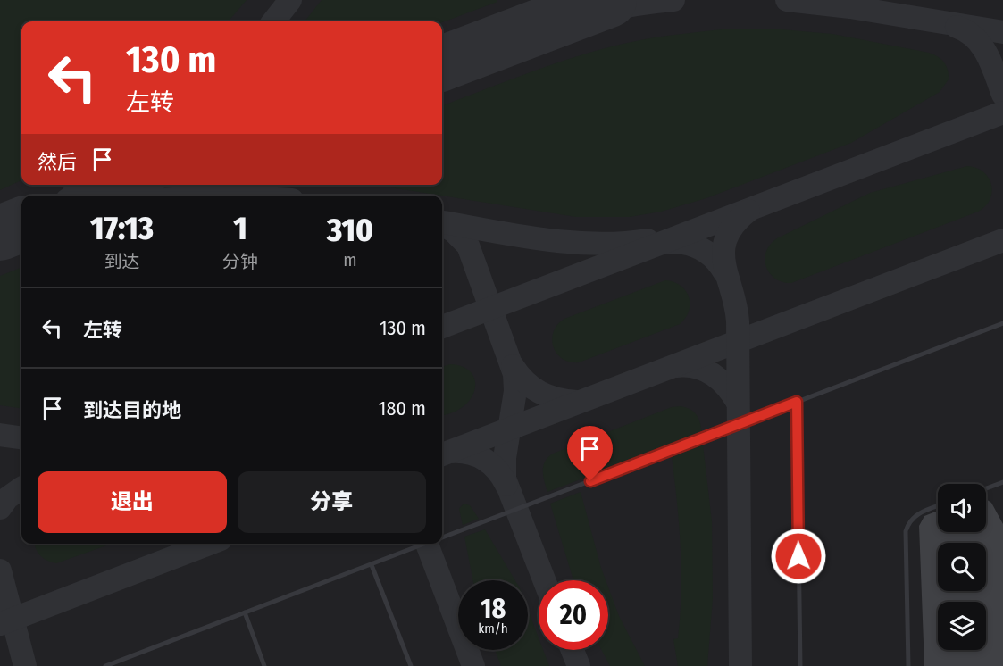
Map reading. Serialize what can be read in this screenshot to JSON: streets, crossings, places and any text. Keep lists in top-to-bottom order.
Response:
{
  "page": {
    "turn": ["130 m", "左转"],
    "then": "然后",
    "eta": [
      "17:13",
      "到达",
      "1",
      "分钟",
      "310",
      "m"
    ],
    "list": [
      {
        "name": "左转",
        "value": "130 m"
      },
      {
        "name": "到达目的地",
        "value": "180 m"
      }
    ],
    "buttons": ["退出", "分享"],
    "speed": "18 km/h",
    "limit": "20"
  }
}
